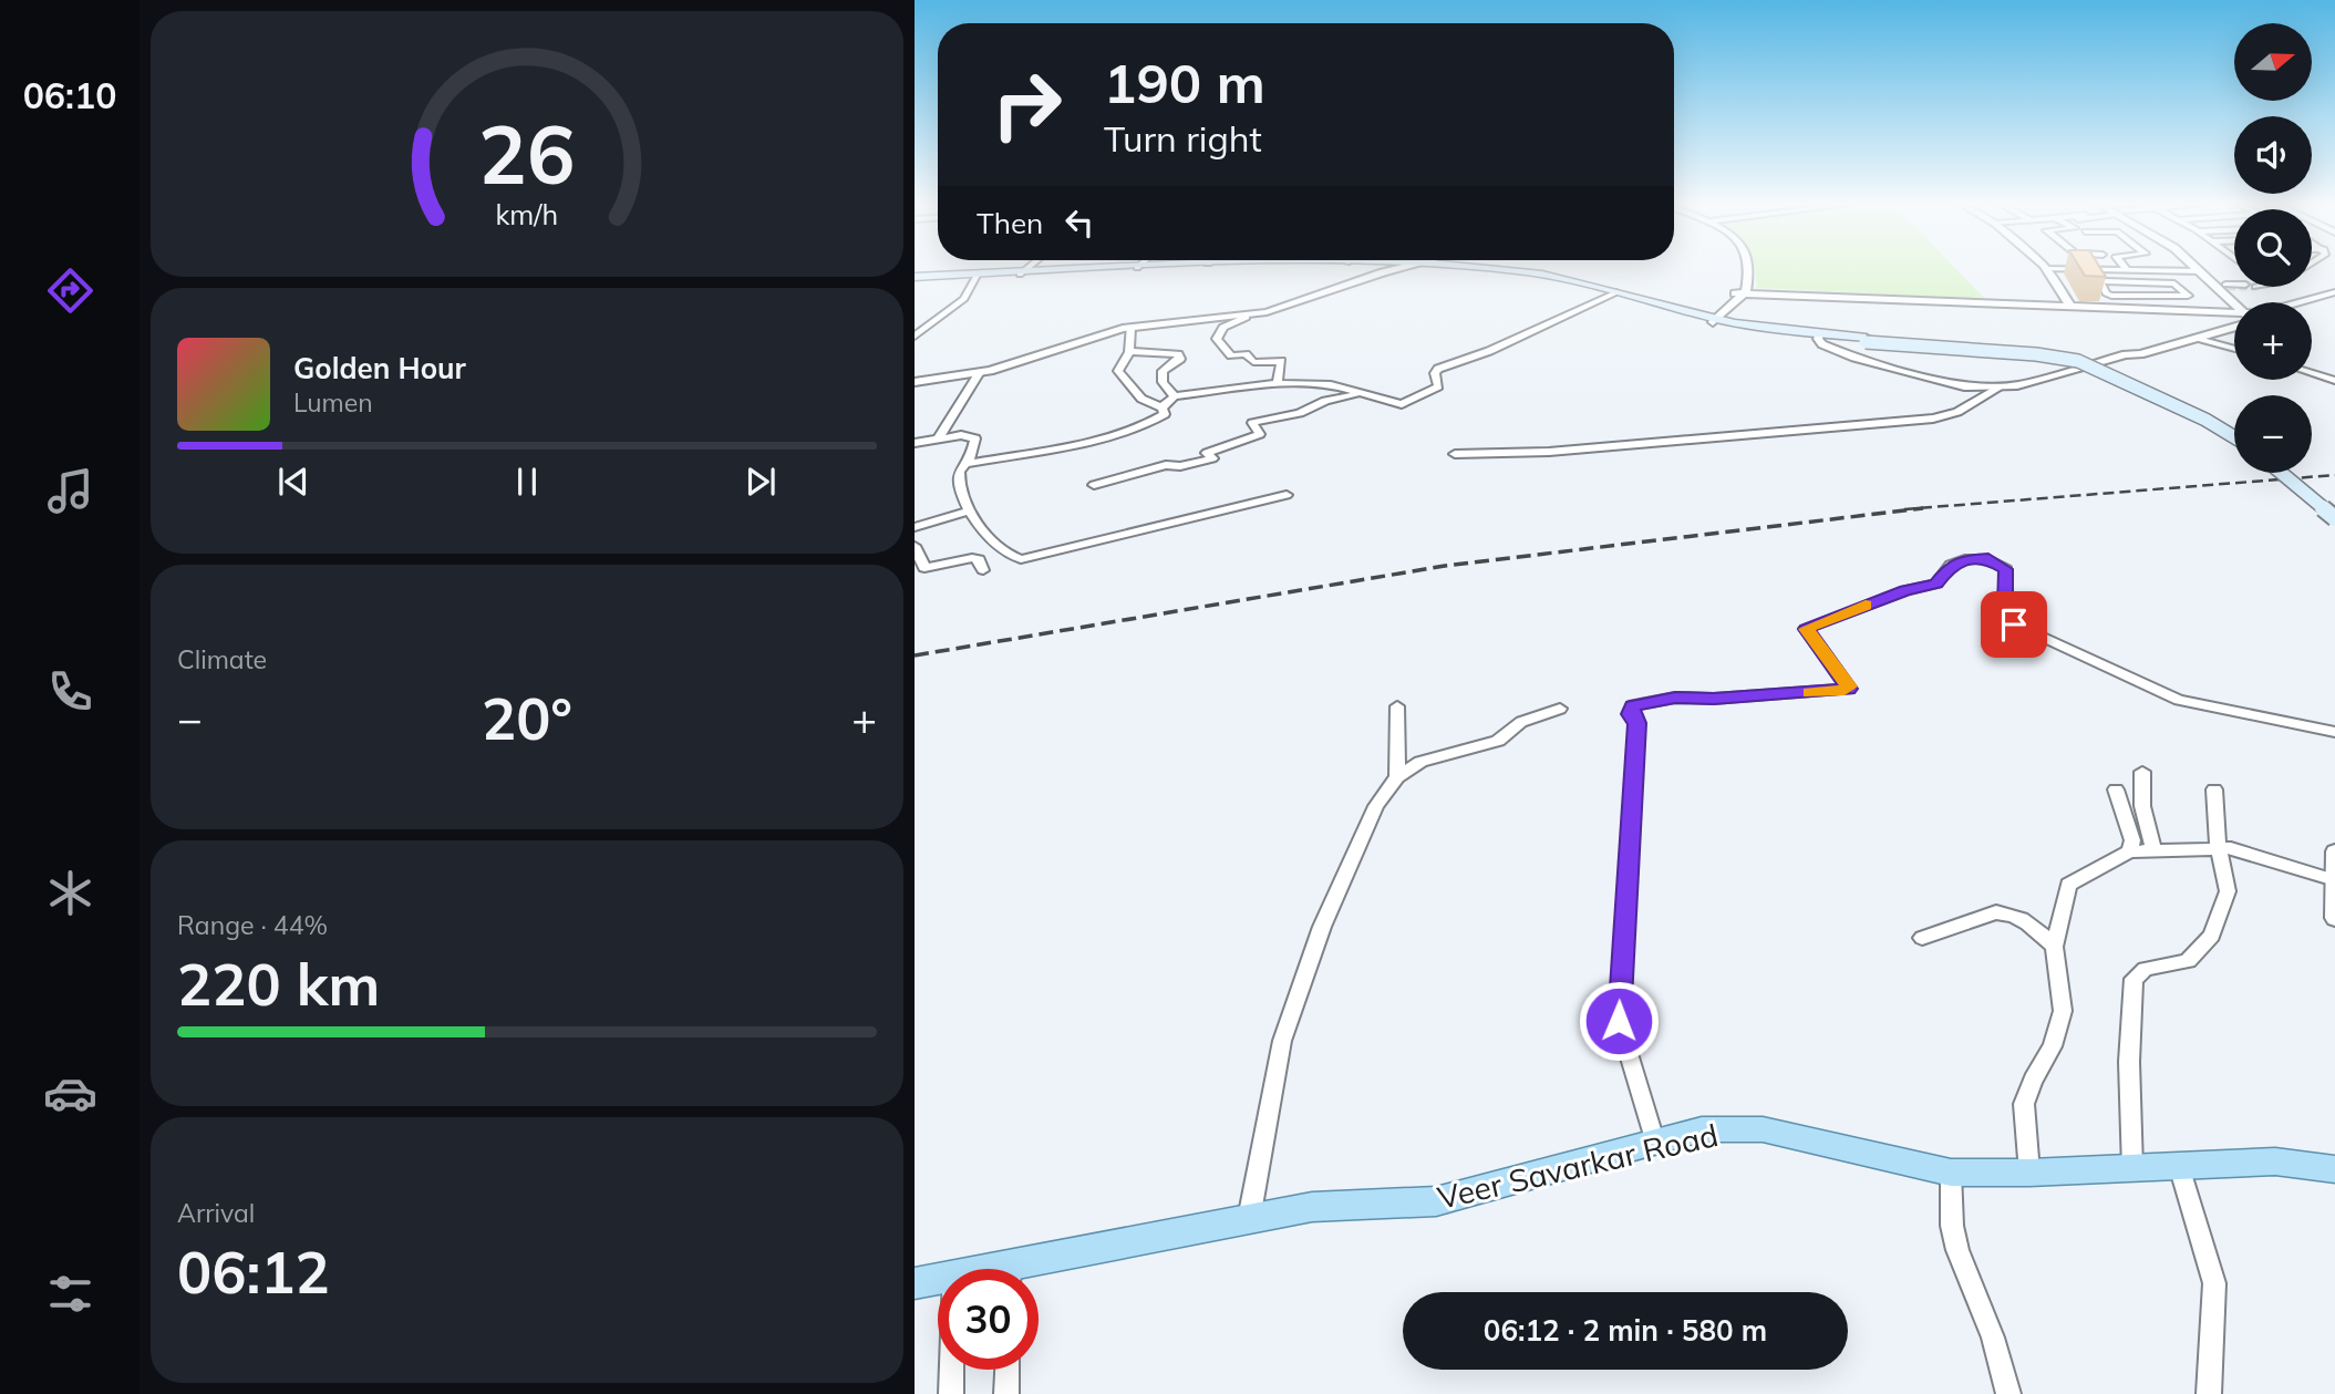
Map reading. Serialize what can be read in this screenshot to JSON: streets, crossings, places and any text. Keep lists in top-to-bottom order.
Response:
{
  "streets": {
    "main road": ["Veer Savarkar Road"]
  },
  "north": "right",
  "page": {
    "tabs": "06:10",
    "map_buttons": ["+", "−"],
    "turn": ["190 m", "Turn right"],
    "then": "Then",
    "song": ["Golden Hour", "Lumen"],
    "tile": [
      "Climate",
      ["Range · 44%", "220 km"],
      ["Arrival", "06:12"]
    ],
    "heat": ["−", "20°", "+"],
    "limit": "30",
    "trip": "06:12 · 2 min · 580 m",
    "gauge": ["26", "km/h"]
  }
}
